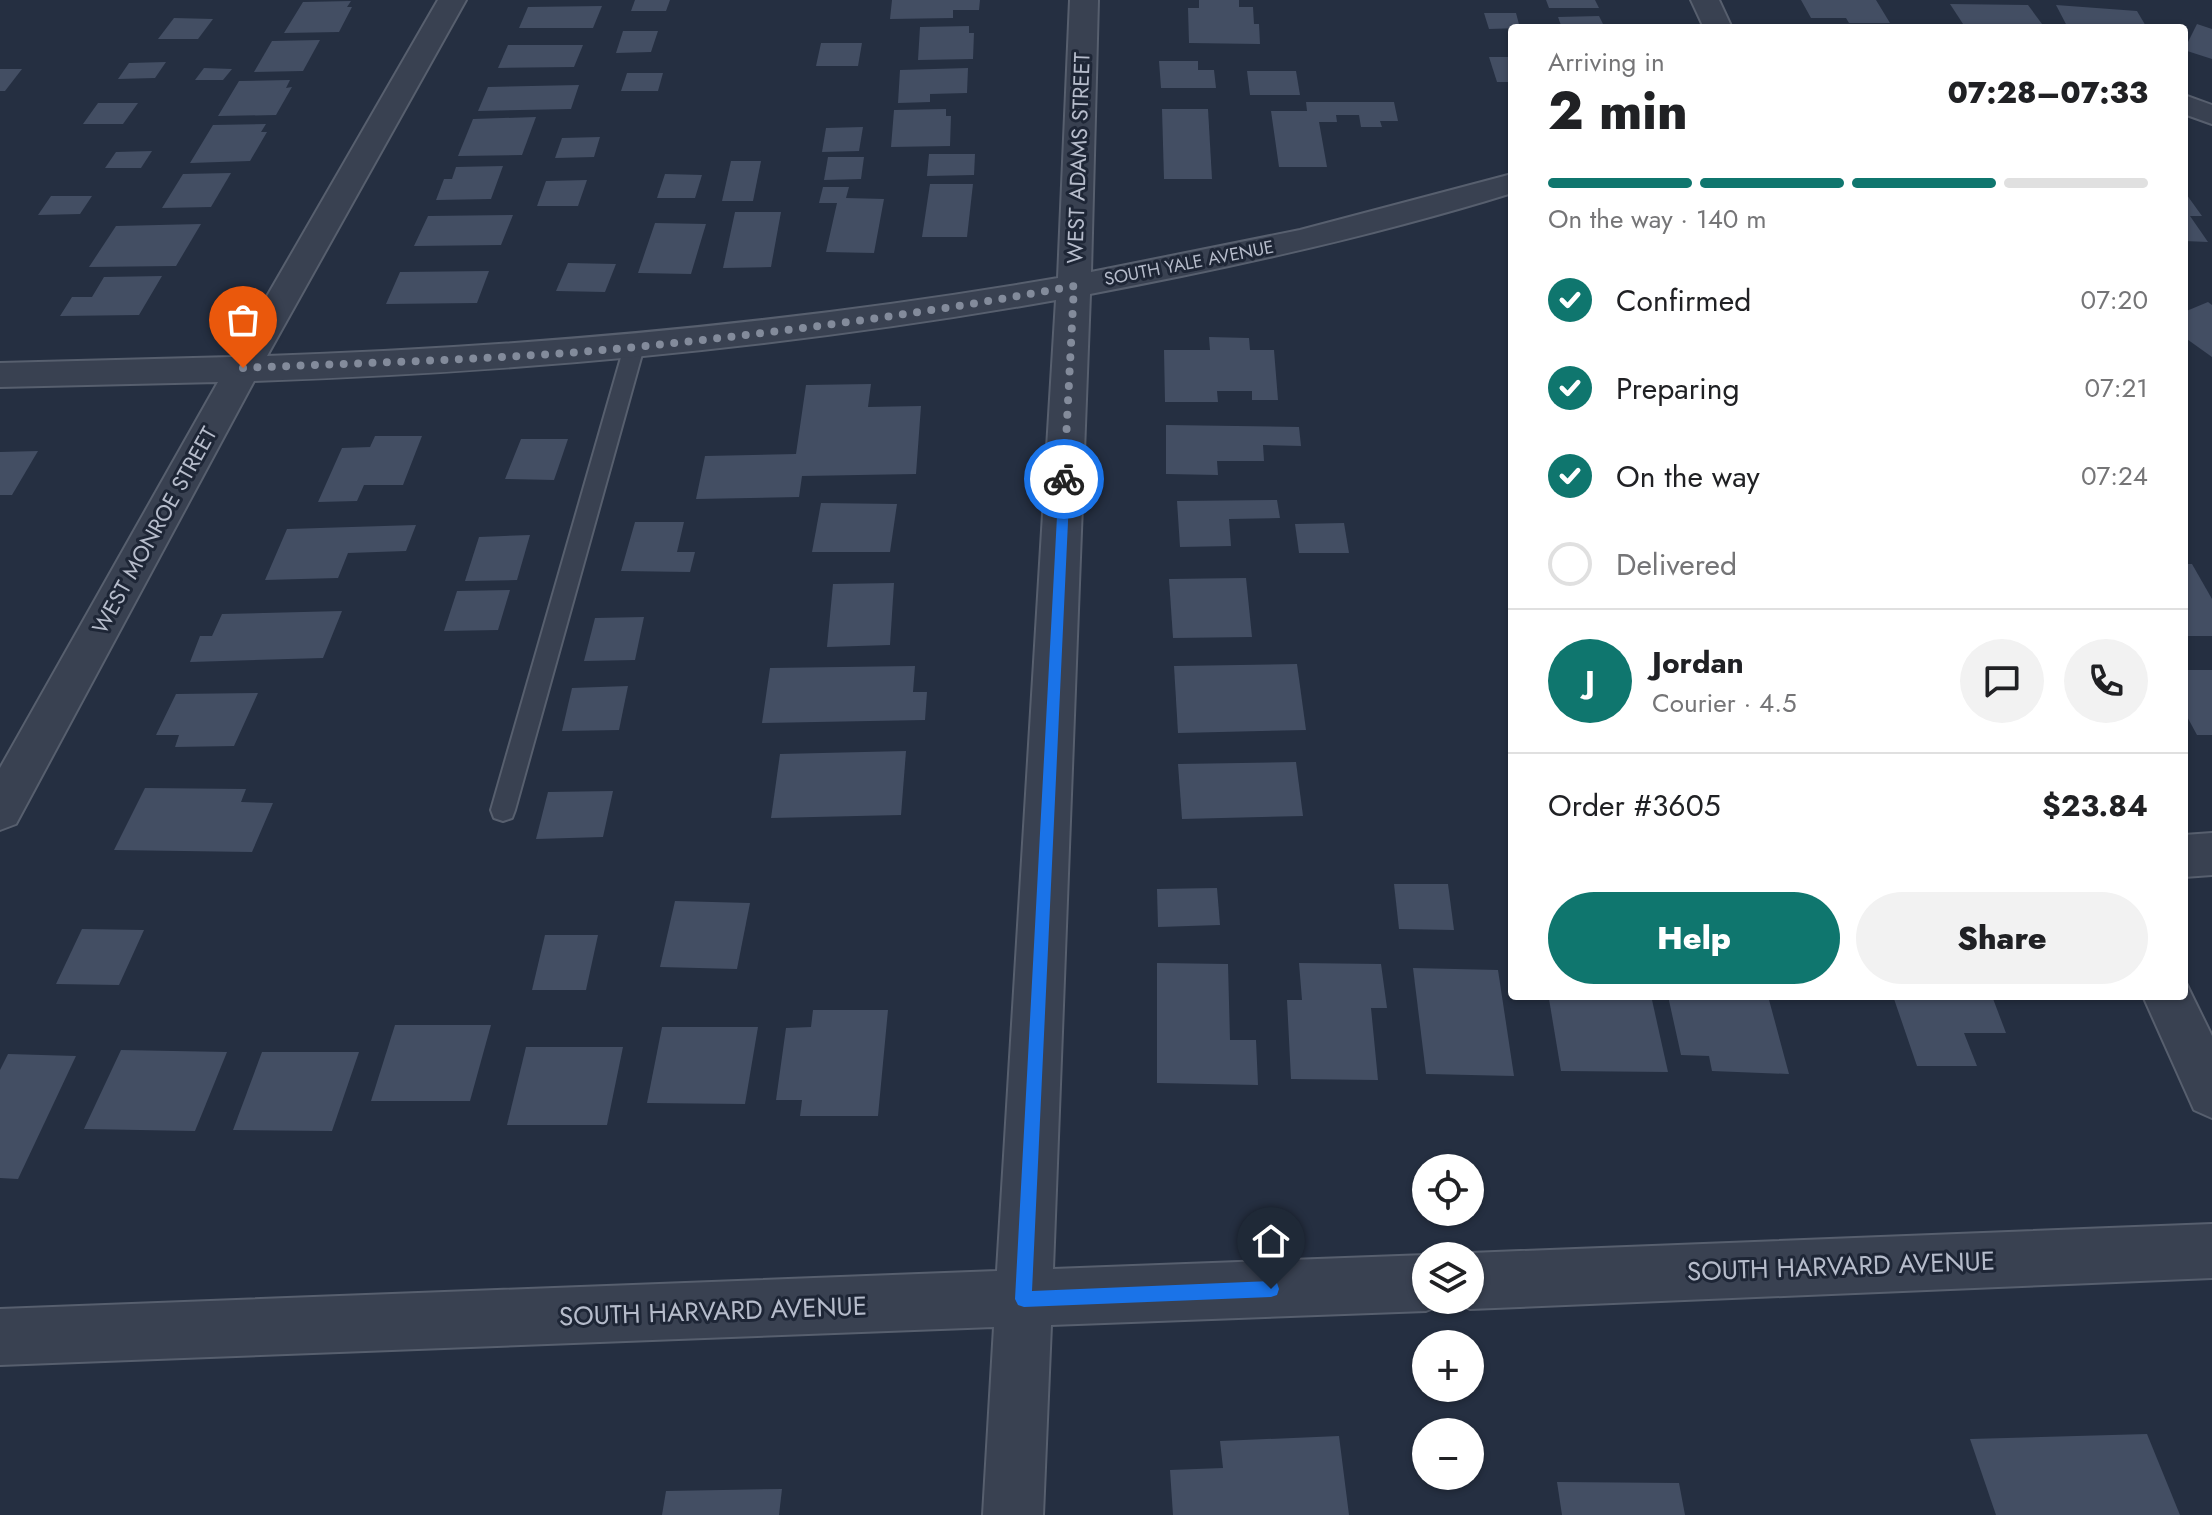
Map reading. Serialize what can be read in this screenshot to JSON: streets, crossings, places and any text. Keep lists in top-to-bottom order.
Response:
{
  "streets": {
    "street": [
      "WEST ADAMS STREET",
      "SOUTH YALE AVENUE",
      "WEST MONROE STREET",
      "SOUTH HARVARD AVENUE"
    ]
  },
  "crossings": [
    ["WEST ADAMS STREET", "SOUTH YALE AVENUE"],
    ["WEST ADAMS STREET", "SOUTH HARVARD AVENUE"],
    ["SOUTH YALE AVENUE", "WEST MONROE STREET"]
  ],
  "page": {
    "heading": ["2 min", "Arriving in", "07:28–07:33"],
    "panel": [
      "Jordan",
      "Courier · 4.5",
      "Order #3605",
      "$23.84"
    ],
    "bar": "On the way · 140 m",
    "list": [
      ["Confirmed", "07:20"],
      ["Preparing", "07:21"],
      ["On the way", "07:24"],
      "Delivered"
    ],
    "round": "J",
    "buttons": ["Help", "Share"],
    "map_buttons": ["+", "−"]
  }
}
